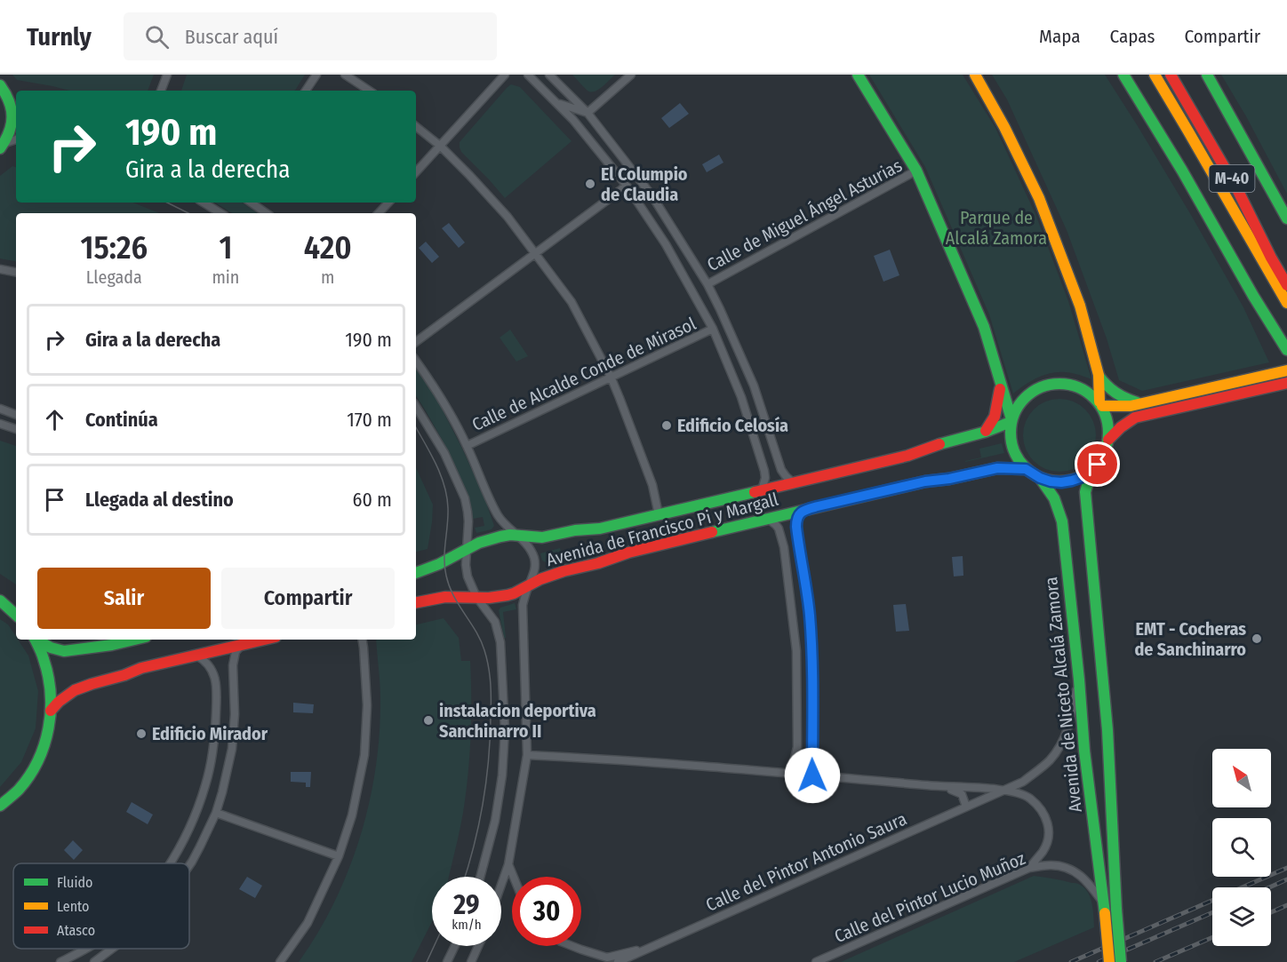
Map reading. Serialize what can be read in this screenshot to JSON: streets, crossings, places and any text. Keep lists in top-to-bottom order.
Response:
{
  "streets": {
    "main road": ["M-40", "Avenida de Francisco Pi y Margall", "Avenida de Niceto Alcalá Zamora"],
    "street": [
      "Calle de Miguel Ángel Asturias",
      "Calle de Alcalde Conde de Mirasol",
      "Calle del Pintor Antonio Saura",
      "Calle del Pintor Lucio Muñoz"
    ]
  },
  "crossings": [
    ["Avenida de Francisco Pi y Margall", "Avenida de Niceto Alcalá Zamora"],
    ["Avenida de Niceto Alcalá Zamora", "Calle del Pintor Antonio Saura"],
    ["Avenida de Niceto Alcalá Zamora", "Calle del Pintor Lucio Muñoz"]
  ],
  "parks": ["Parque de Alcalá Zamora"],
  "places": [
    "El Columpio de Claudia",
    "Edificio Celosía",
    "EMT - Cocheras de Sanchinarro",
    "instalacion deportiva Sanchinarro II",
    "Edificio Mirador"
  ],
  "legend": ["Fluido", "Lento", "Atasco"],
  "north": "top left",
  "page": {
    "header": "Turnly",
    "search": "Buscar aquí",
    "nav": ["Mapa", "Capas", "Compartir"],
    "turn": ["190 m", "Gira a la derecha"],
    "eta": [
      "15:26",
      "Llegada",
      "1",
      "min",
      "420",
      "m"
    ],
    "list": [
      {
        "name": "Gira a la derecha",
        "value": "190 m"
      },
      {
        "name": "Continúa",
        "value": "170 m"
      },
      {
        "name": "Llegada al destino",
        "value": "60 m"
      }
    ],
    "buttons": ["Salir", "Compartir"],
    "speed": "29 km/h",
    "limit": "30"
  }
}
